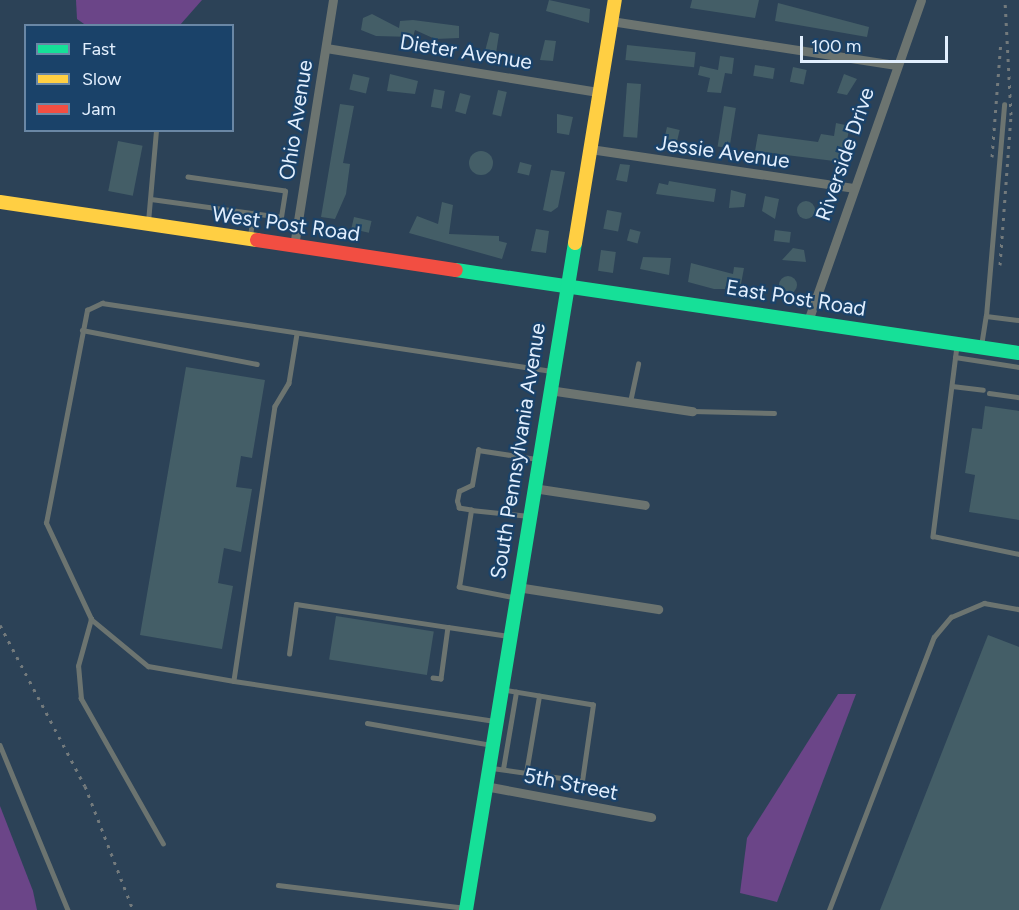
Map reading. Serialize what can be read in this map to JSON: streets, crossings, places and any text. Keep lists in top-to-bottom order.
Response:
{
  "streets": {
    "street": [
      "Dieter Avenue",
      "Ohio Avenue",
      "Jessie Avenue",
      "Riverside Drive",
      "West Post Road",
      "East Post Road",
      "South Pennsylvania Avenue",
      "5th Street"
    ]
  },
  "crossings": [
    ["Dieter Avenue", "Ohio Avenue"],
    ["Dieter Avenue", "South Pennsylvania Avenue"],
    ["Ohio Avenue", "West Post Road"],
    ["Jessie Avenue", "Riverside Drive"],
    ["Jessie Avenue", "South Pennsylvania Avenue"],
    ["Riverside Drive", "East Post Road"],
    ["West Post Road", "East Post Road"],
    ["West Post Road", "South Pennsylvania Avenue"],
    ["East Post Road", "South Pennsylvania Avenue"],
    ["South Pennsylvania Avenue", "5th Street"]
  ],
  "legend": ["Fast", "Slow", "Jam"],
  "scale_bar": "100 m"
}
